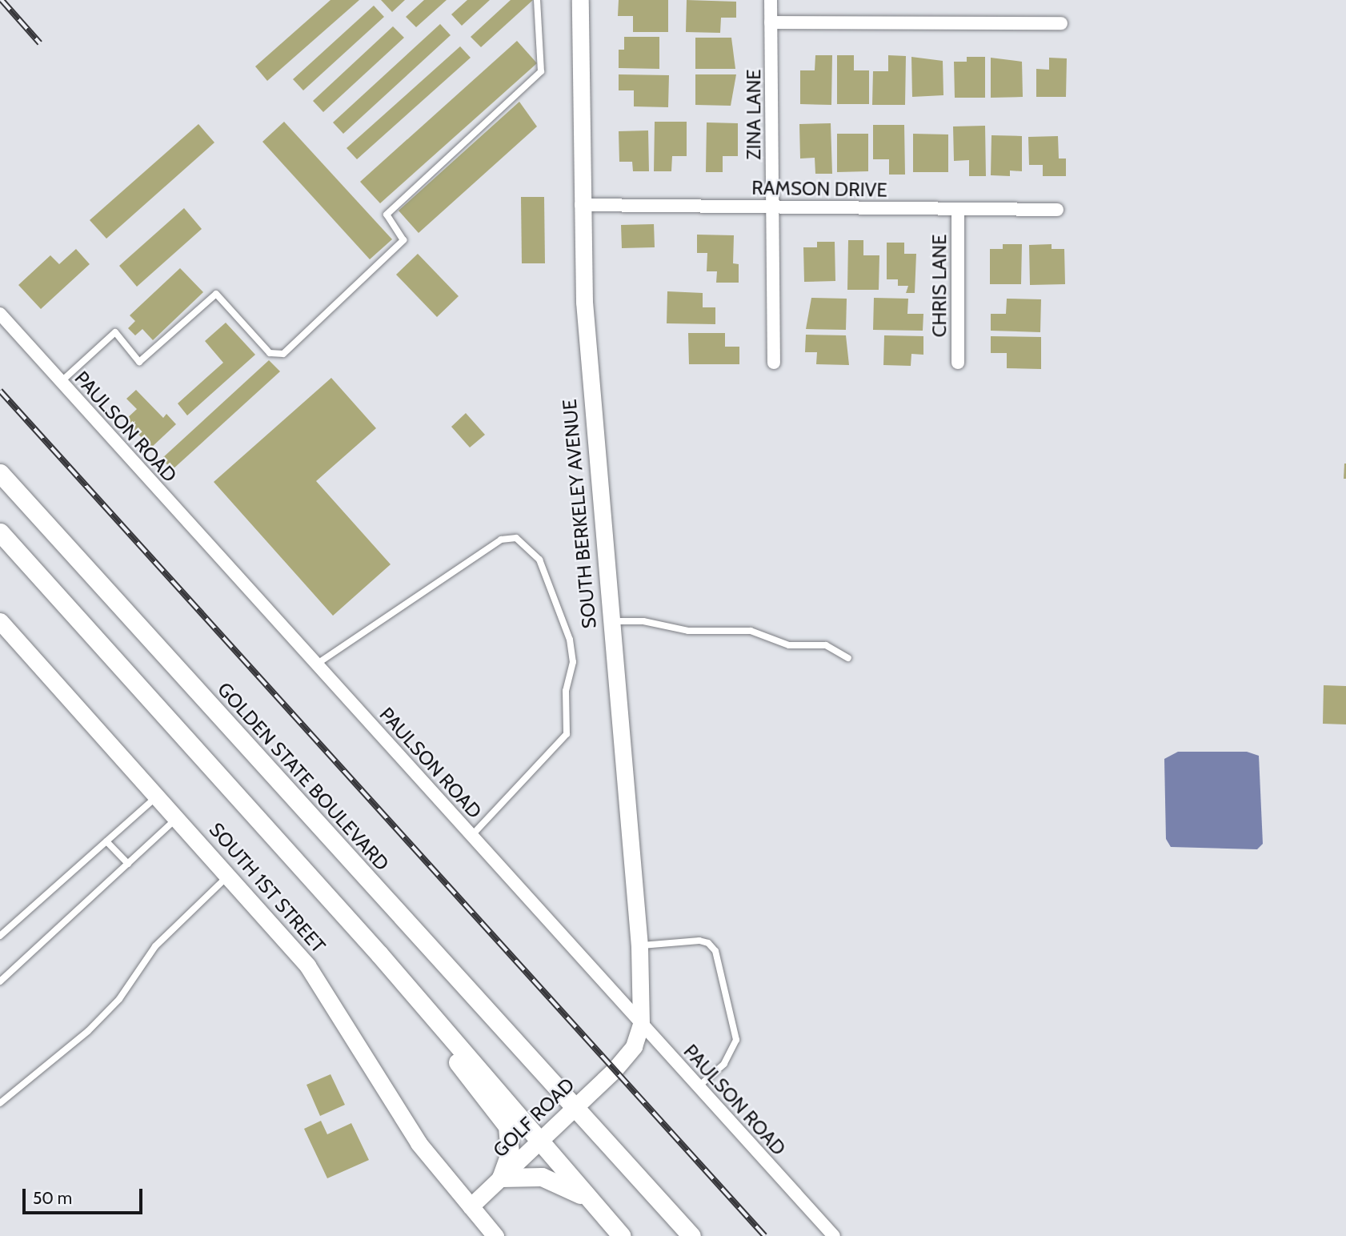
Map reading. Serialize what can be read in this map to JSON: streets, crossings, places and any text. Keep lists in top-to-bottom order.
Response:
{
  "streets": {
    "main road": ["GOLDEN STATE BOULEVARD"],
    "street": [
      "ZINA LANE",
      "RAMSON DRIVE",
      "CHRIS LANE",
      "PAULSON ROAD",
      "SOUTH BERKELEY AVENUE",
      "SOUTH 1ST STREET",
      "GOLF ROAD"
    ]
  },
  "crossings": [
    ["ZINA LANE", "RAMSON DRIVE"],
    ["RAMSON DRIVE", "CHRIS LANE"],
    ["RAMSON DRIVE", "SOUTH BERKELEY AVENUE"],
    ["PAULSON ROAD", "SOUTH BERKELEY AVENUE"],
    ["PAULSON ROAD", "GOLF ROAD"],
    ["SOUTH BERKELEY AVENUE", "GOLF ROAD"],
    ["GOLDEN STATE BOULEVARD", "GOLF ROAD"],
    ["SOUTH 1ST STREET", "GOLF ROAD"]
  ],
  "scale_bar": "50 m"
}
